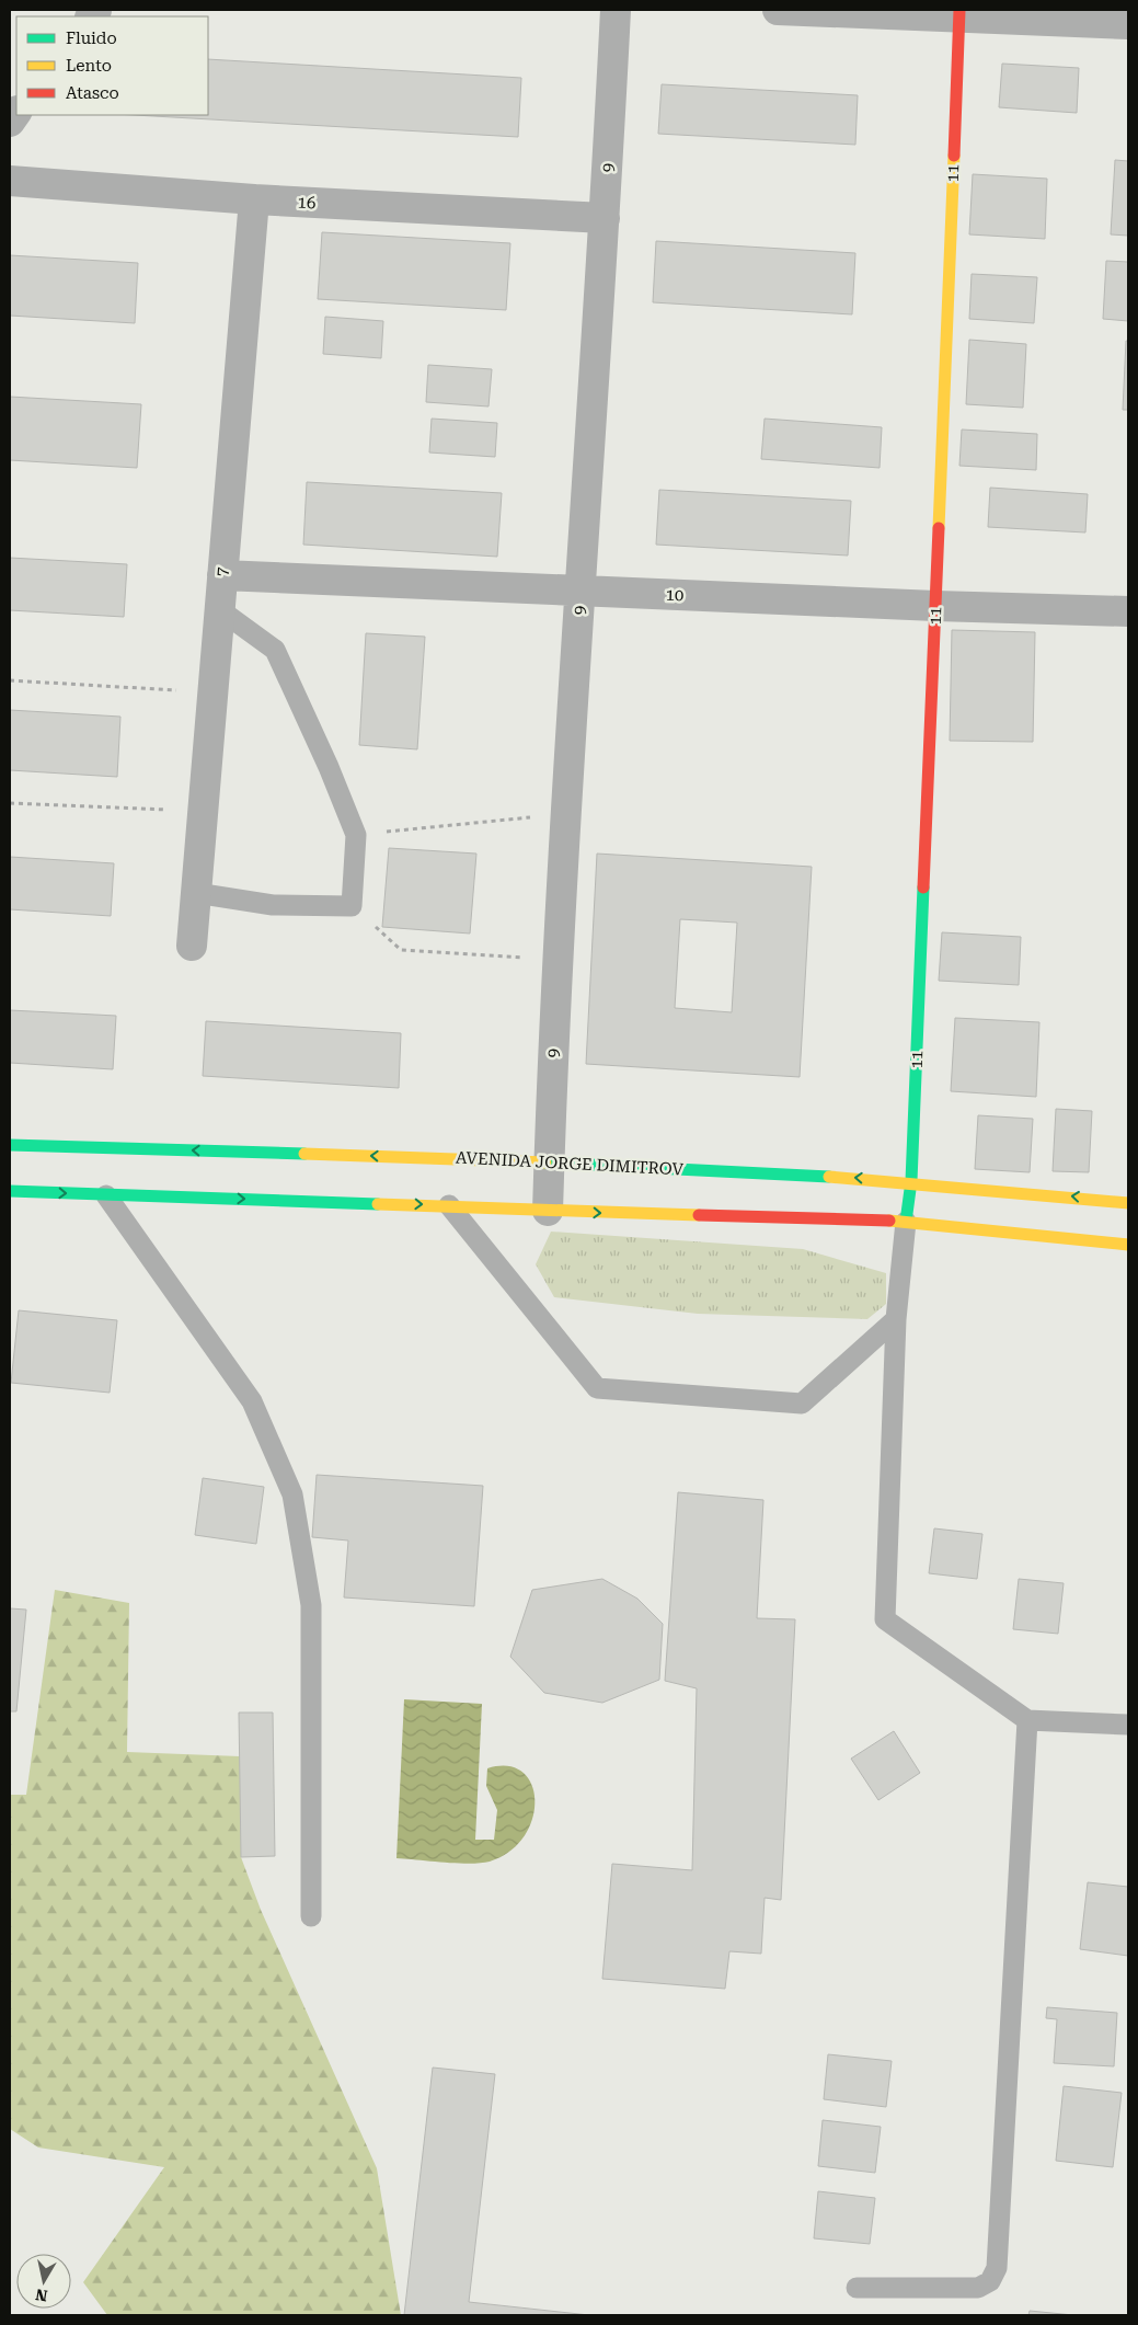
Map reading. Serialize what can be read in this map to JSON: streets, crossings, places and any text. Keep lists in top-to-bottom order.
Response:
{
  "streets": {
    "main road": ["11", "AVENIDA JORGE DIMITROV"],
    "street": [
      "9",
      "16",
      "7",
      "10"
    ]
  },
  "crossings": [
    ["9", "16"],
    ["9", "10"],
    ["9", "AVENIDA JORGE DIMITROV"],
    ["11", "10"],
    ["11", "AVENIDA JORGE DIMITROV"],
    ["16", "7"],
    ["7", "10"]
  ],
  "legend": ["Fluido", "Lento", "Atasco"],
  "north": "bottom"
}
